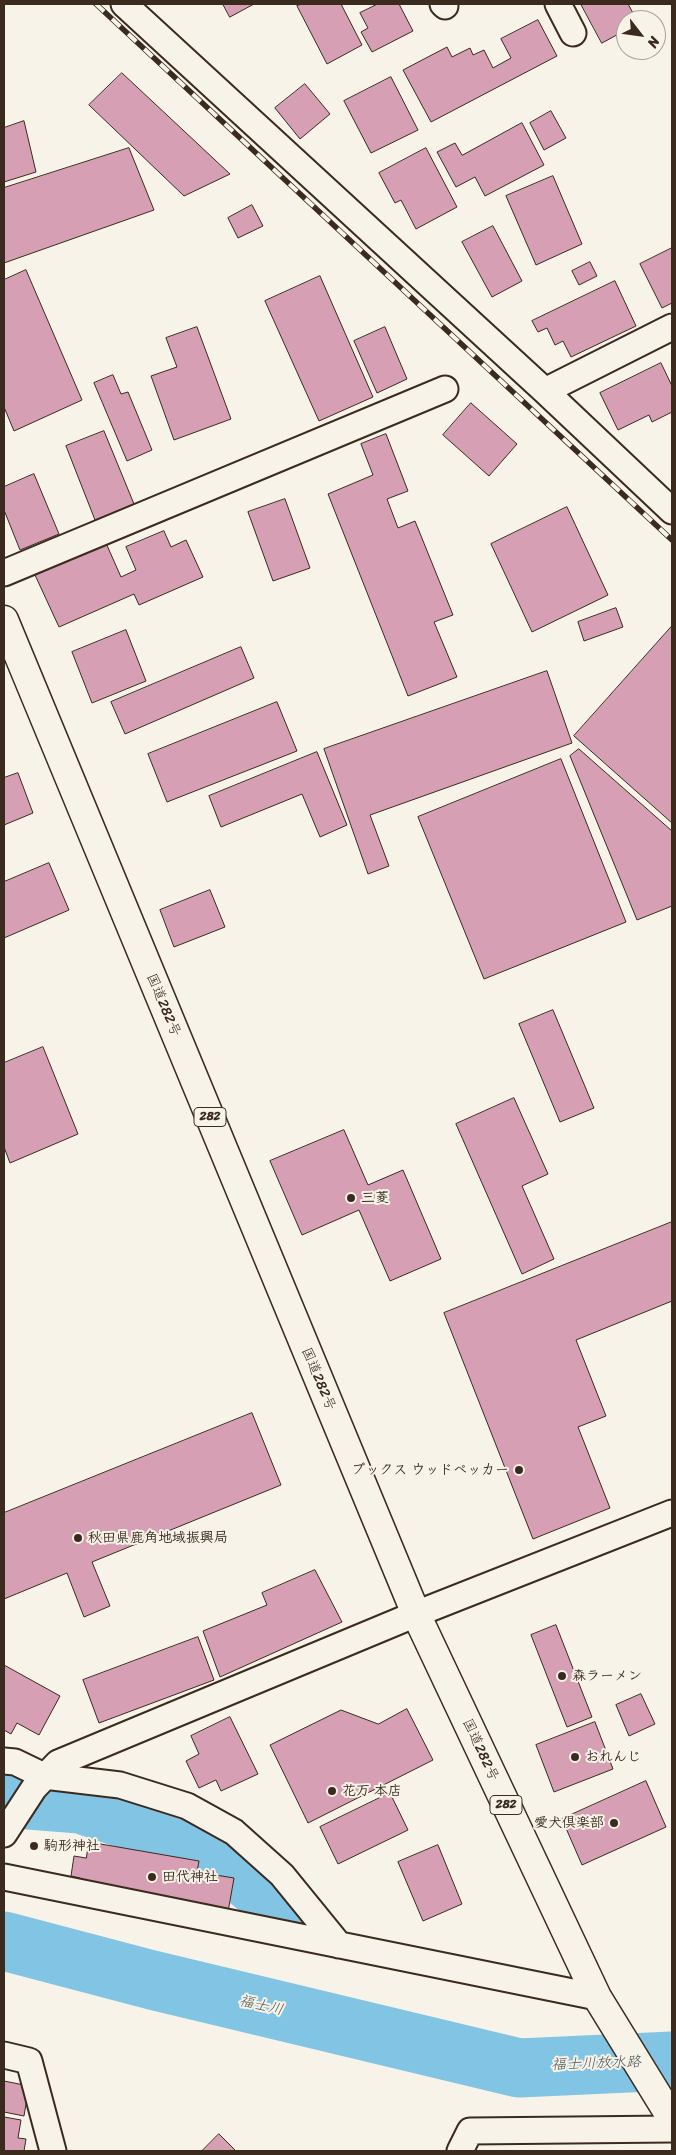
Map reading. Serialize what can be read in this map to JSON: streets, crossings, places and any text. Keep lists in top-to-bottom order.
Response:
{
  "streets": {
    "highway": ["国道282号", "282"]
  },
  "water": ["福士川", "福士川放水路"],
  "places": [
    "三菱",
    "ブックス ウッドペッカー",
    "秋田県鹿角地域振興局",
    "森ラーメン",
    "おれんじ",
    "花万 本店",
    "愛犬倶楽部",
    "駒形神社",
    "田代神社"
  ],
  "north": "bottom right"
}
